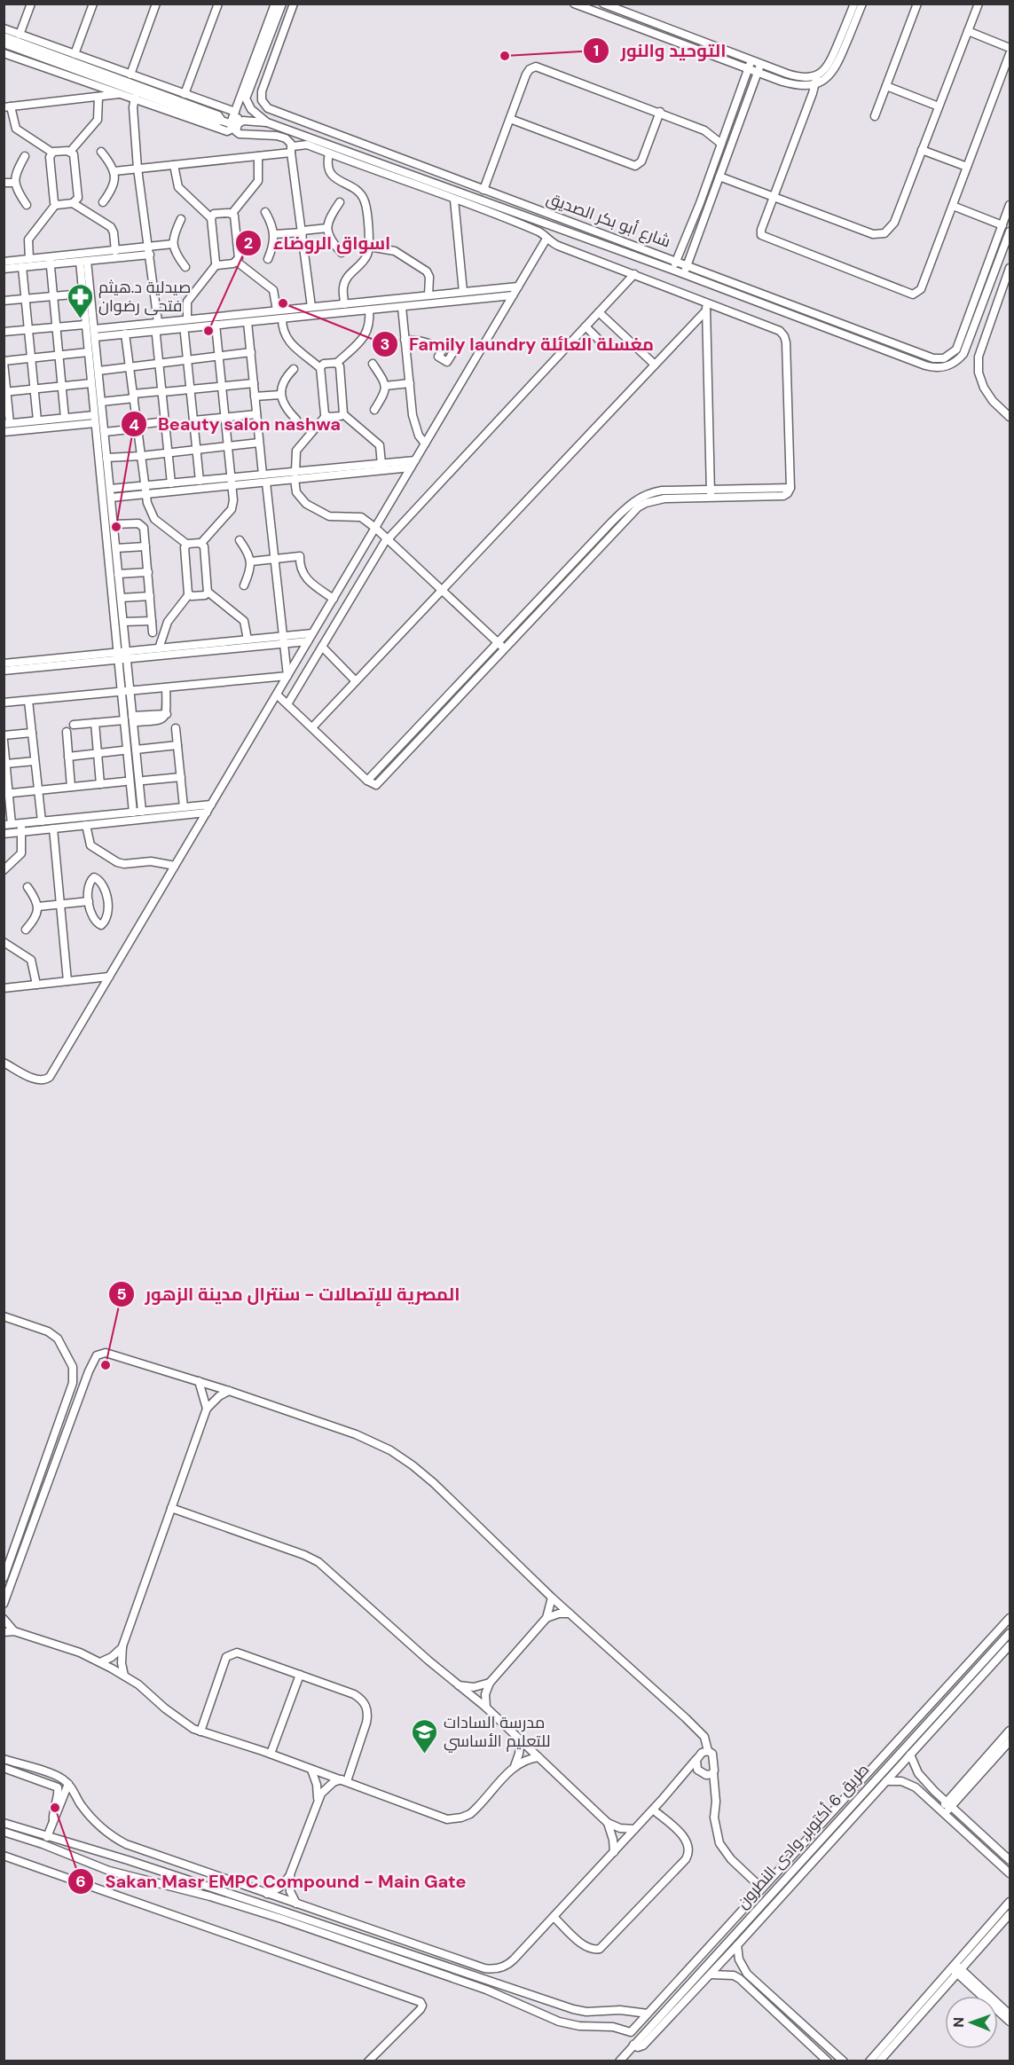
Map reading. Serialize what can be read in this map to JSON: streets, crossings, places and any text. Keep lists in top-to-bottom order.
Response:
{
  "streets": {
    "street": ["شارع أبو بكر الصديق", "طريق 6 أكتوبر, وادى النطرون"]
  },
  "places": {
    "other": [
      "التوحيد والنور",
      "Family laundry مغسلة العائلة",
      "اسواق الروضاء",
      "Beauty salon nashwa",
      "المصرية للإتصالات - سنترال مدينة الزهور",
      "Sakan Masr EMPC Compound - Main Gate"
    ],
    "pharmacy": ["صيدلية د.هيثم فتحى رضوان"],
    "school or university": ["مدرسة السادات للتعليم الأساسي"]
  },
  "north": "left"
}
